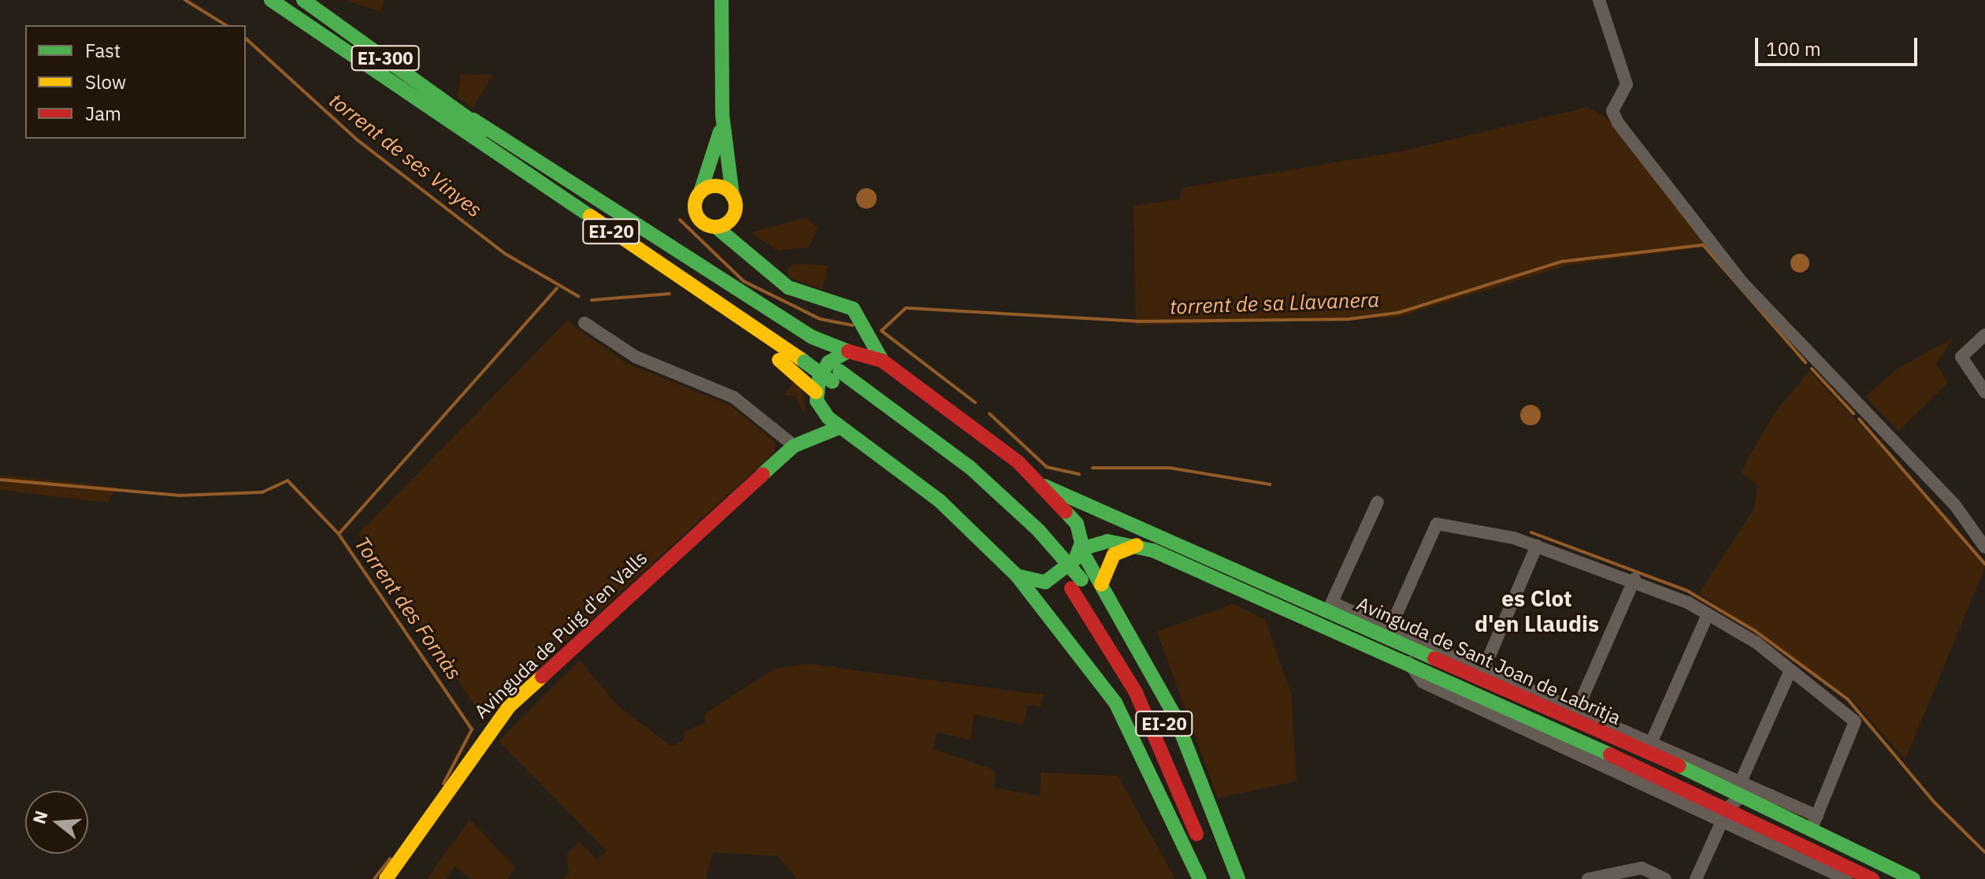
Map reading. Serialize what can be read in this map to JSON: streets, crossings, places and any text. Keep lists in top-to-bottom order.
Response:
{
  "streets": {
    "main road": [
      "EI-300",
      "EI-20",
      "Avinguda de Puig d'en Valls",
      "Avinguda de Sant Joan de Labritja"
    ]
  },
  "crossings": [
    ["EI-300", "EI-20"],
    ["EI-300", "Avinguda de Puig d'en Valls"],
    ["EI-300", "Avinguda de Sant Joan de Labritja"]
  ],
  "districts": ["es Clot d'en Llaudis"],
  "water": ["torrent de ses Vinyes", "torrent de sa Llavanera", "Torrent des Fornàs"],
  "legend": ["Fast", "Slow", "Jam"],
  "scale_bar": "100 m",
  "north": "left"
}
